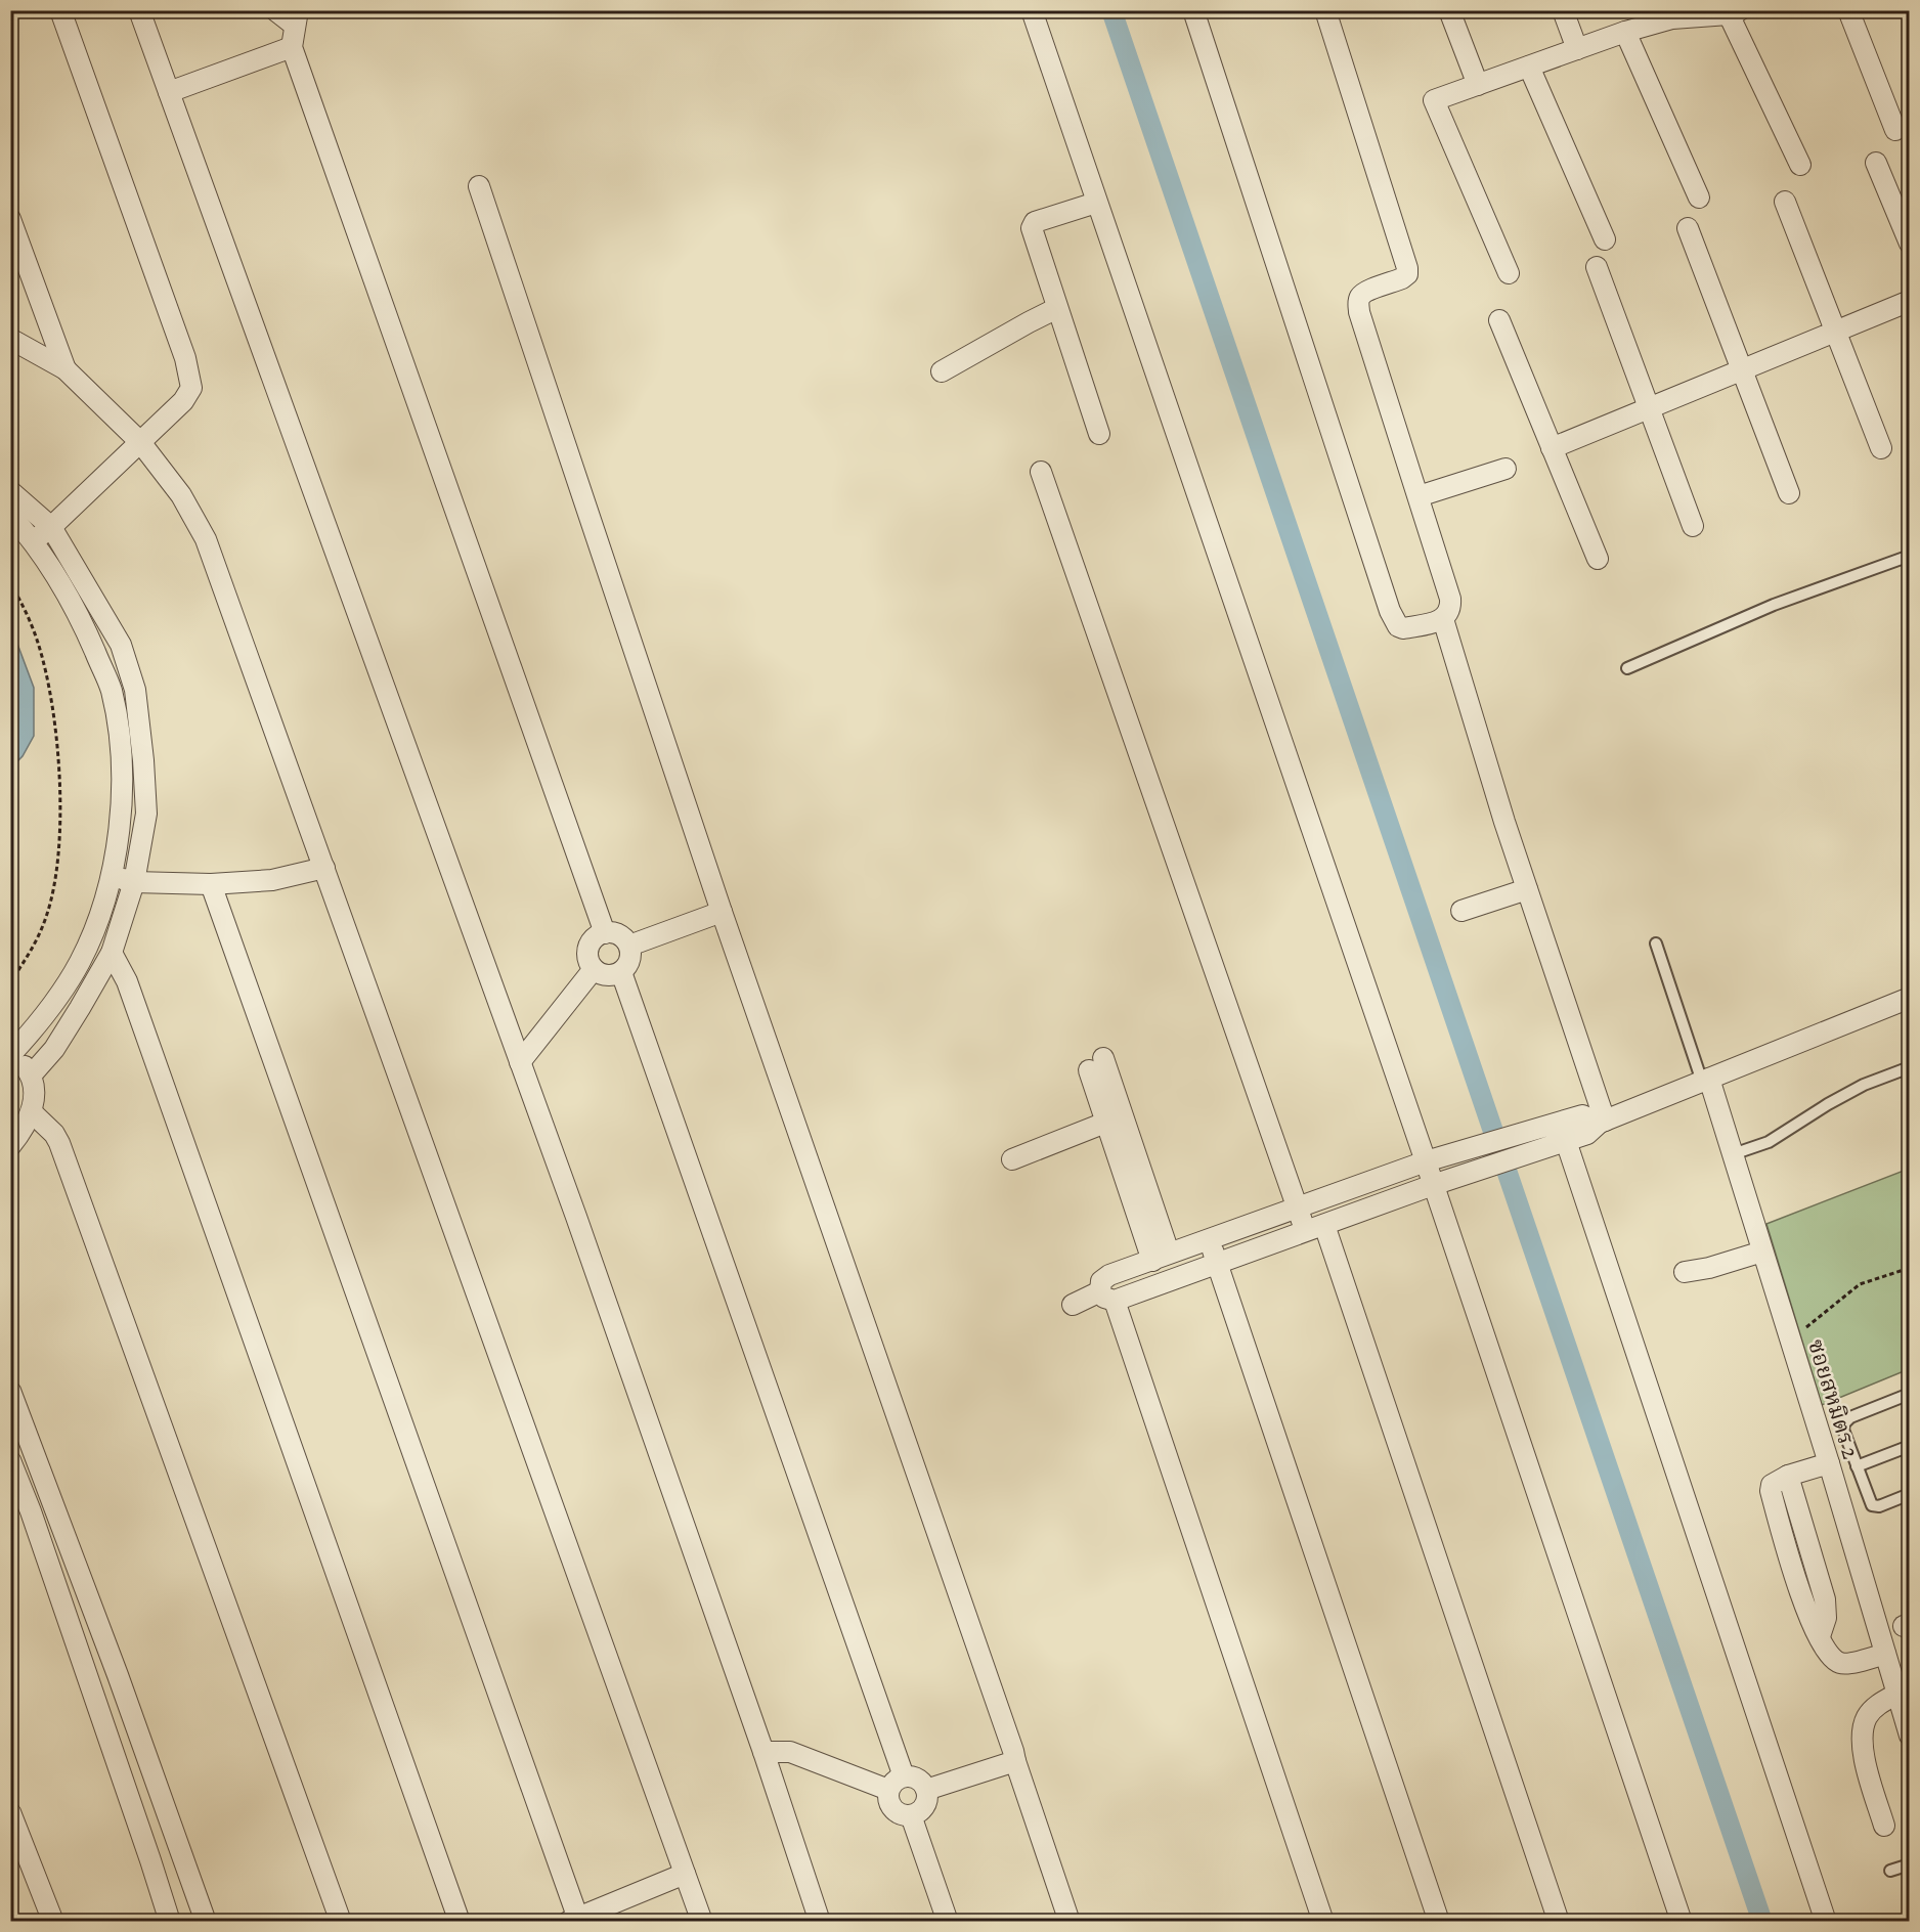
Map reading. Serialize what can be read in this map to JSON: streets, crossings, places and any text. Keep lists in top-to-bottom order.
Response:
{
  "streets": {
    "street": ["ซอยสหมิตร 2"]
  }
}
